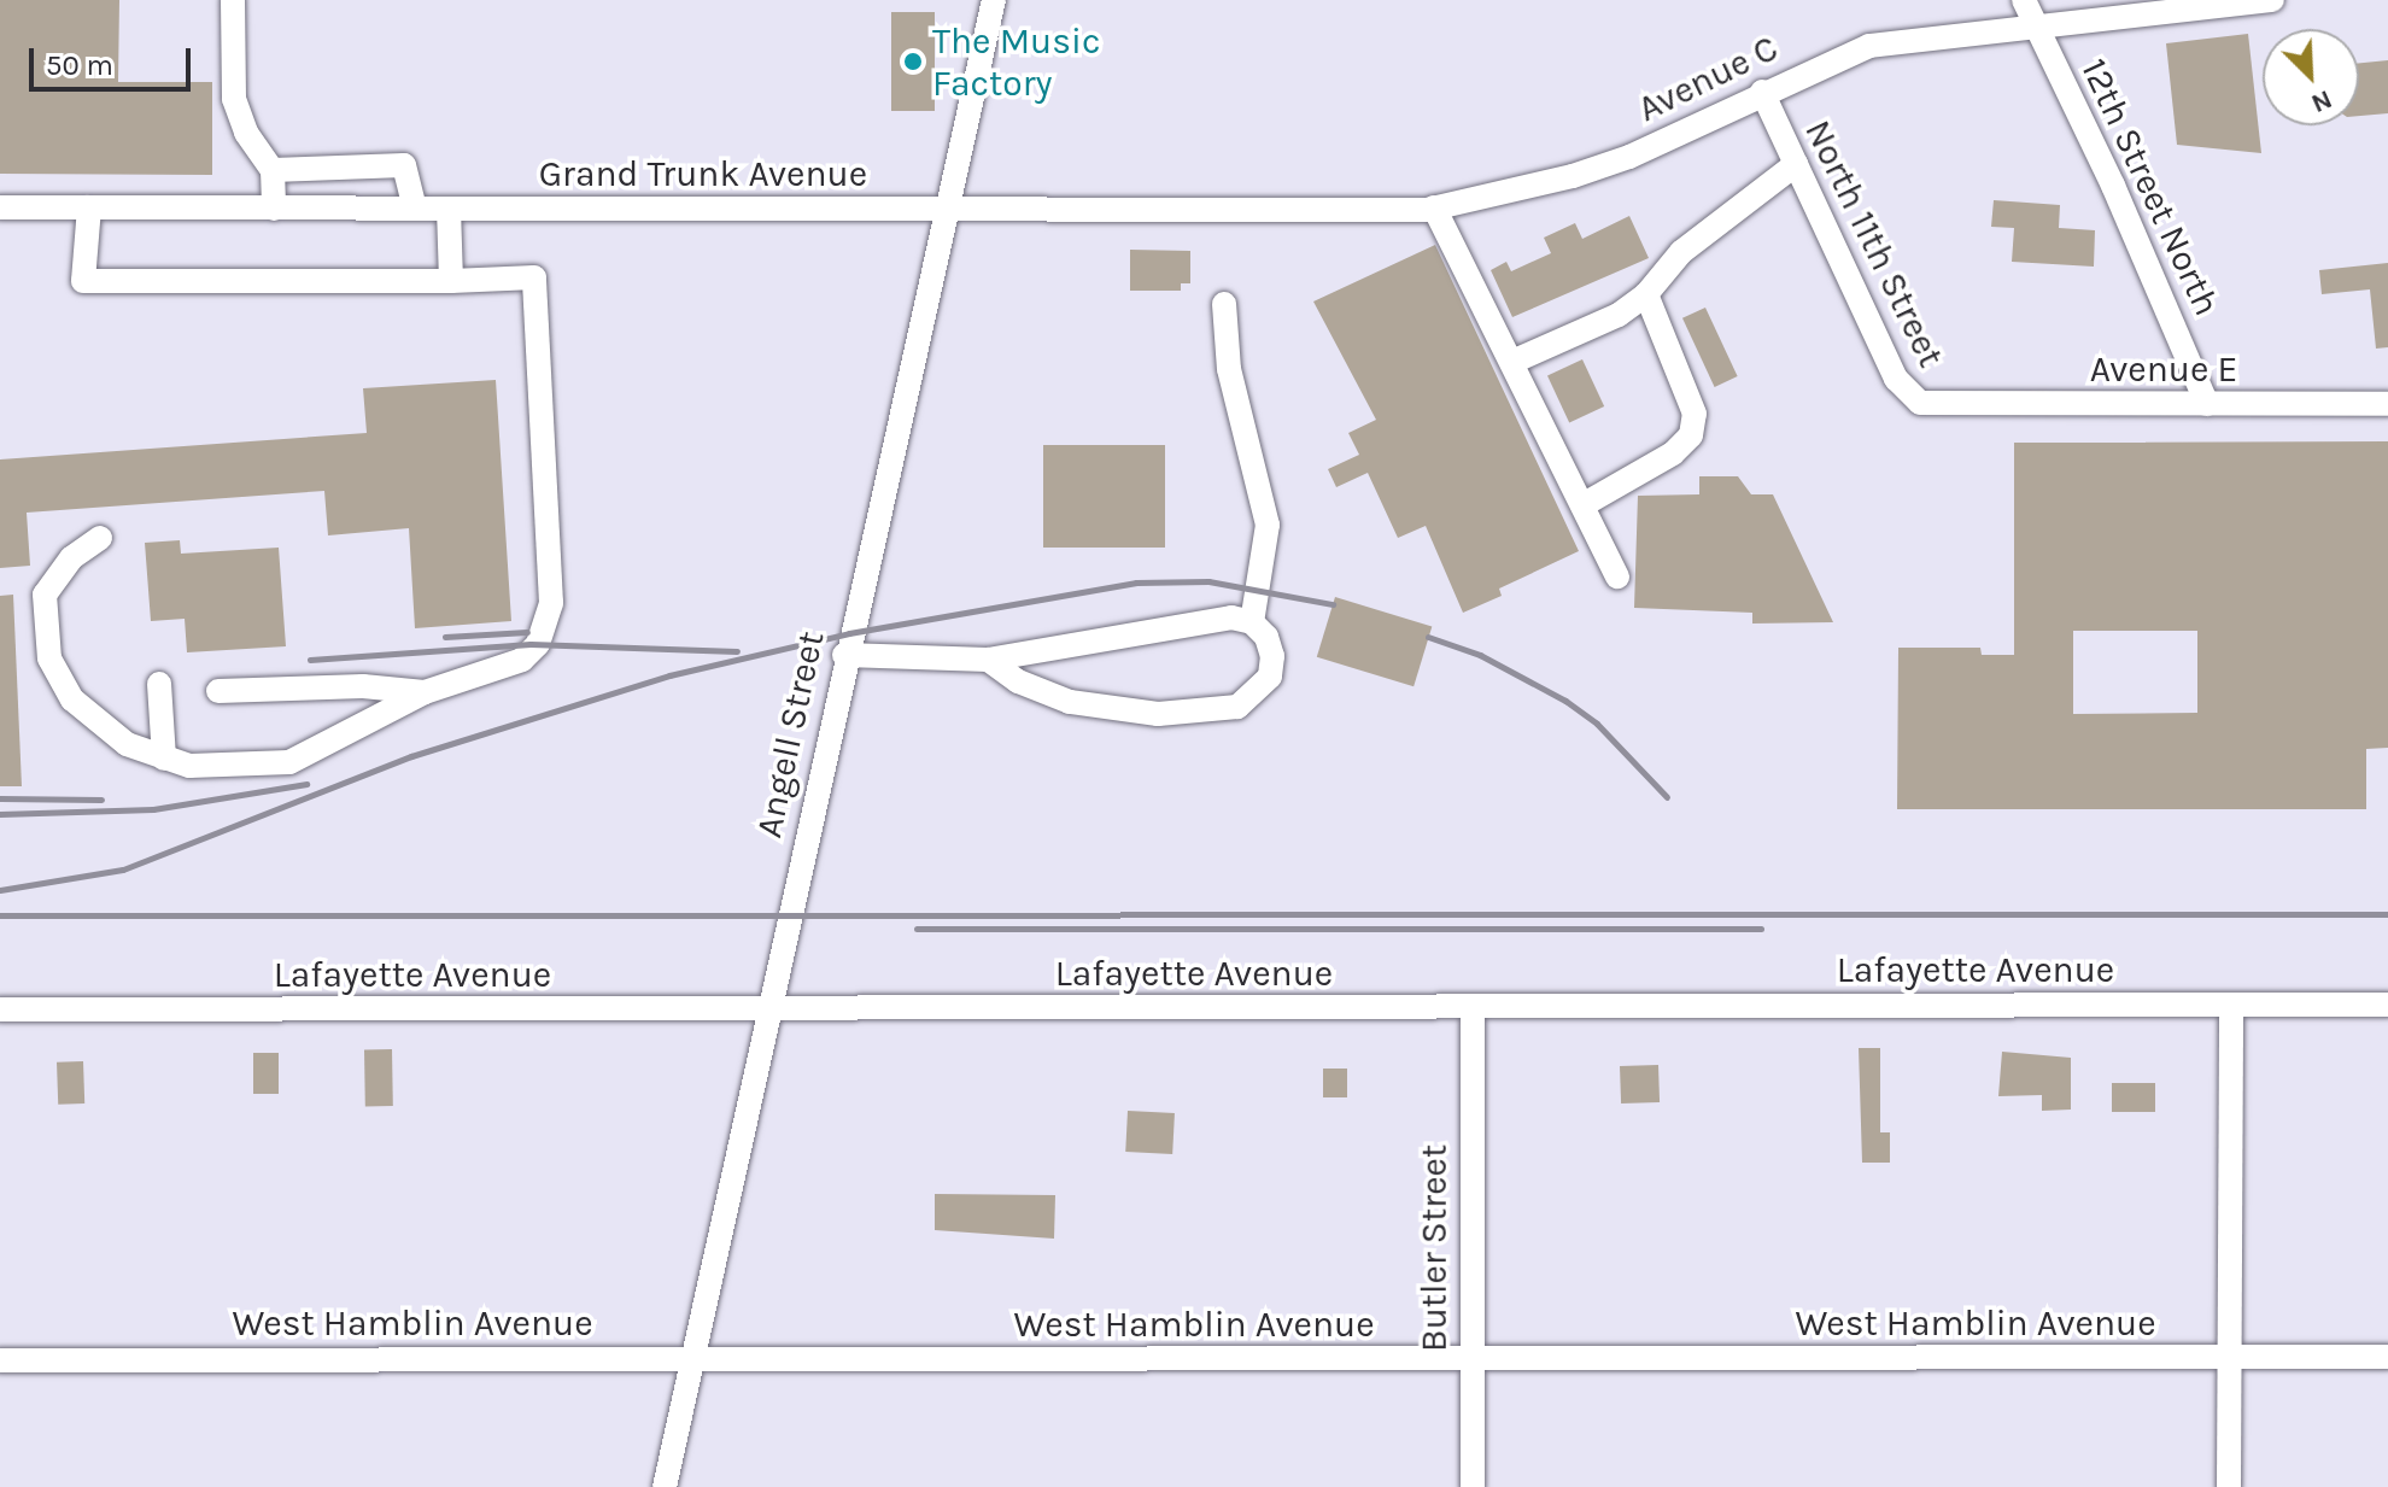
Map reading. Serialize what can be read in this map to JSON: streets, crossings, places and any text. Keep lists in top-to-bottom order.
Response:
{
  "streets": {
    "street": [
      "Avenue C",
      "Grand Trunk Avenue",
      "12th Street North",
      "North 11th Street",
      "Avenue E",
      "Angell Street",
      "Lafayette Avenue",
      "Butler Street",
      "West Hamblin Avenue"
    ]
  },
  "crossings": [
    ["Avenue C", "Grand Trunk Avenue"],
    ["Avenue C", "12th Street North"],
    ["Avenue C", "North 11th Street"],
    ["Grand Trunk Avenue", "Angell Street"],
    ["12th Street North", "Avenue E"],
    ["North 11th Street", "Avenue E"],
    ["Angell Street", "Lafayette Avenue"],
    ["Angell Street", "West Hamblin Avenue"],
    ["Lafayette Avenue", "Butler Street"],
    ["Butler Street", "West Hamblin Avenue"]
  ],
  "places": ["The Music Factory"],
  "scale_bar": "50 m",
  "north": "bottom right"
}
